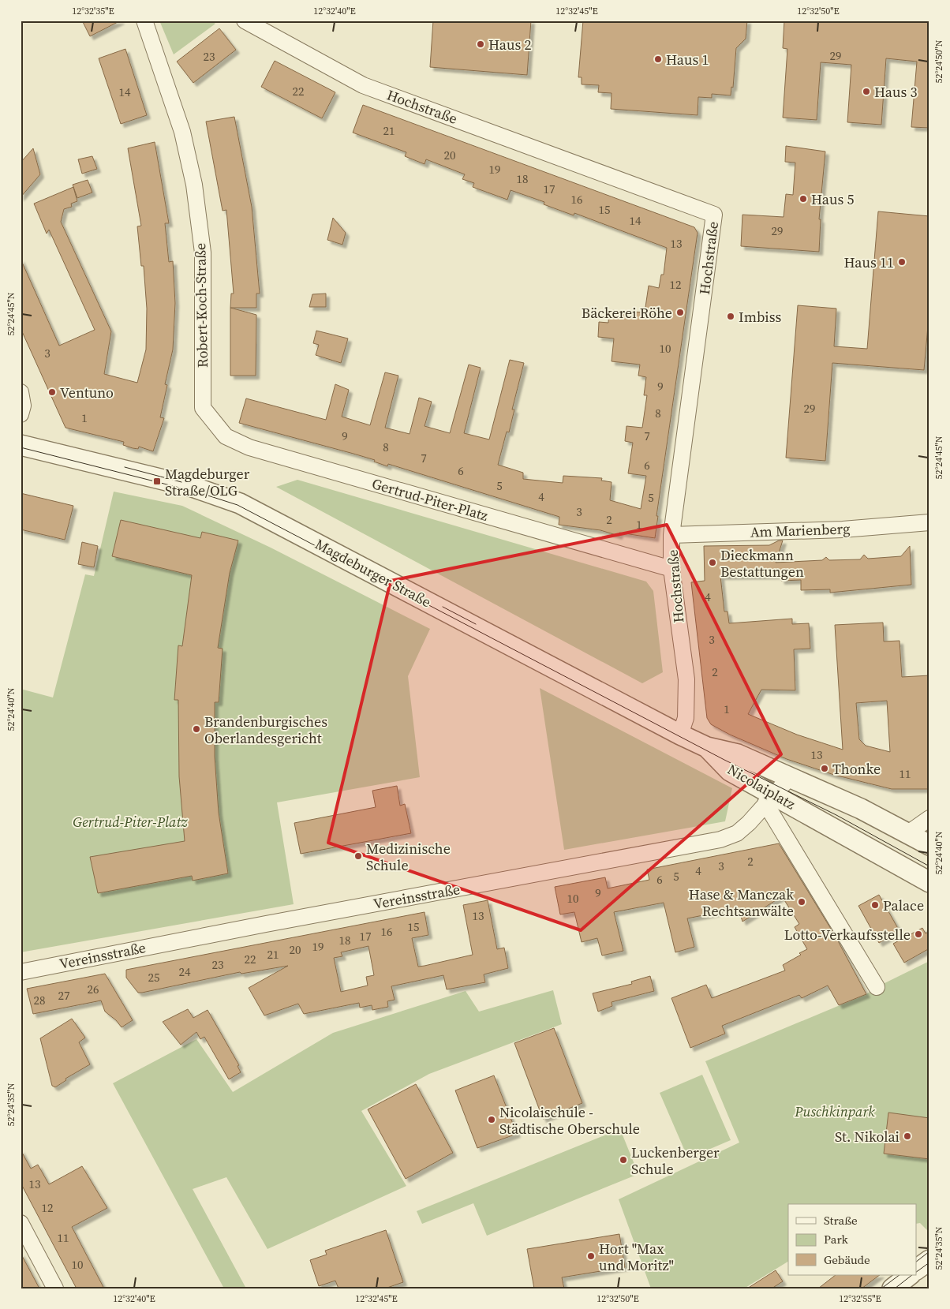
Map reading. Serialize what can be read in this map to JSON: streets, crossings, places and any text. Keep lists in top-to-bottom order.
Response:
{
  "streets": {
    "street": [
      "Hochstraße",
      "Robert-Koch-Straße",
      "Gertrud-Piter-Platz",
      "Am Marienberg",
      "Magdeburger Straße",
      "Nicolaiplatz",
      "Vereinsstraße"
    ]
  },
  "crossings": [
    ["Hochstraße", "Gertrud-Piter-Platz"],
    ["Hochstraße", "Am Marienberg"],
    ["Hochstraße", "Magdeburger Straße"],
    ["Robert-Koch-Straße", "Gertrud-Piter-Platz"],
    ["Magdeburger Straße", "Nicolaiplatz"],
    ["Nicolaiplatz", "Vereinsstraße"]
  ],
  "parks": ["Gertrud-Piter-Platz", "Puschkinpark"],
  "places": {
    "other": [
      "Haus 2",
      "Haus 1",
      "Haus 3",
      "Haus 5",
      "Haus 11",
      "Bäckerei Röhe",
      "Imbiss",
      "Ventuno",
      "Dieckmann Bestattungen",
      "Brandenburgisches Oberlandesgericht",
      "Thonke",
      "Medizinische Schule",
      "Hase & Manczak Rechtsanwälte",
      "Palace",
      "Lotto-Verkaufsstelle",
      "Nicolaischule - Städtische Oberschule",
      "St. Nikolai",
      "Luckenberger Schule",
      "Hort \"Max und Moritz\""
    ],
    "transit": ["Magdeburger Straße/OLG"]
  },
  "house_numbers": [
    "29",
    "23",
    "22",
    "14",
    "21",
    "20",
    "19",
    "18",
    "17",
    "16",
    "15",
    "14",
    "29",
    "13",
    "12",
    "10",
    "3",
    "9",
    "29",
    "8",
    "1",
    "9",
    "7",
    "8",
    "7",
    "6",
    "6",
    "5",
    "4",
    "5",
    "3",
    "2",
    "1",
    "4",
    "3",
    "2",
    "1",
    "13",
    "11",
    "2",
    "3",
    "4",
    "5",
    "6",
    "9",
    "10",
    "13",
    "15",
    "16",
    "17",
    "18",
    "19",
    "20",
    "21",
    "22",
    "23",
    "24",
    "25",
    "26",
    "27",
    "28",
    "13",
    "12",
    "11",
    "10"
  ],
  "legend": ["Straße", "Park", "Gebäude"],
  "coordinates": [
    "12°32'35\"E",
    "12°32'40\"E",
    "12°32'45\"E",
    "12°32'50\"E",
    "52°24'50\"N",
    "52°24'45\"N",
    "52°24'40\"N",
    "52°24'35\"N",
    "12°32'55\"E"
  ]
}
